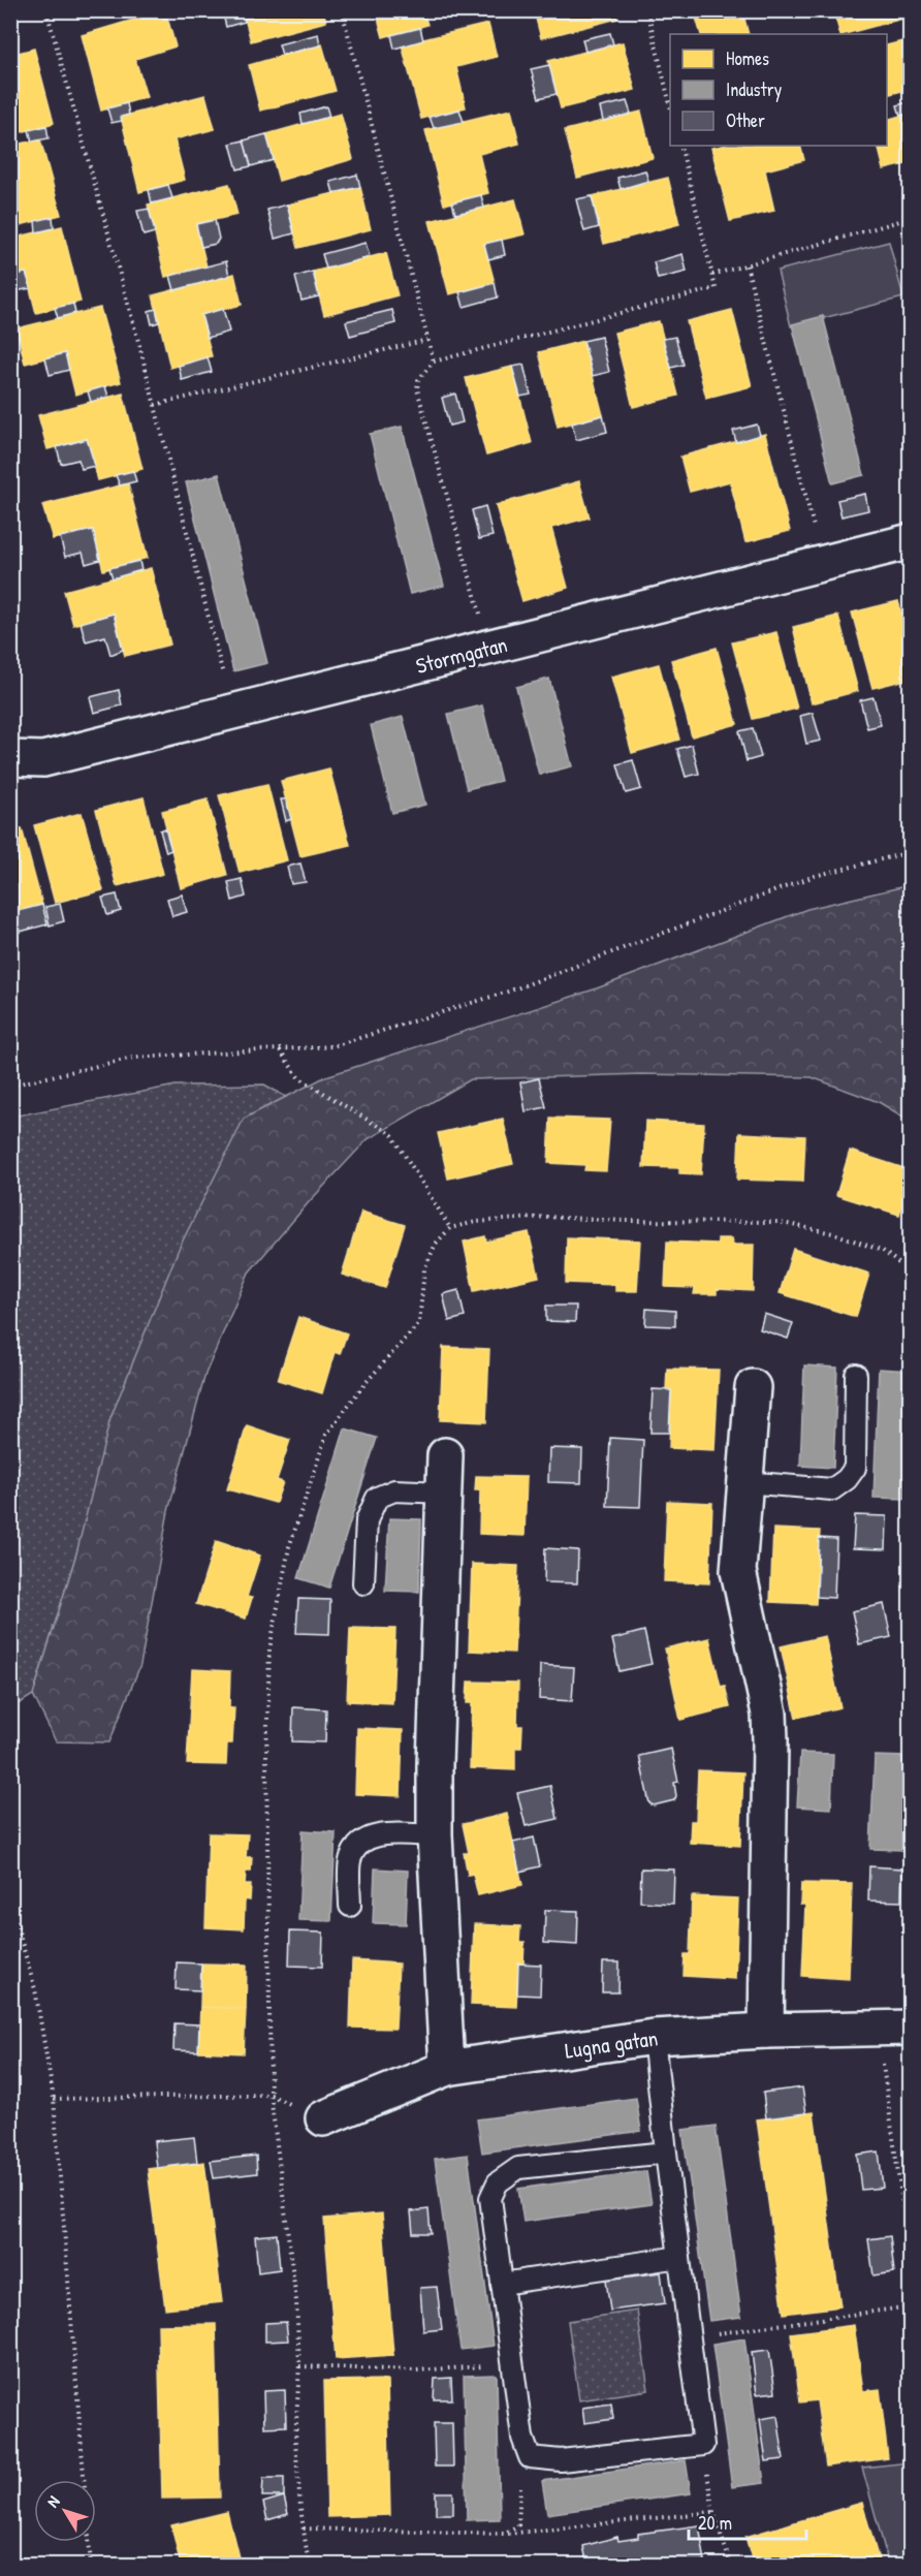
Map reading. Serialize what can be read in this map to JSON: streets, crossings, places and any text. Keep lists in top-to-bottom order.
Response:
{
  "streets": {
    "street": ["Stormgatan", "Lugna gatan"]
  },
  "legend": ["Homes", "Industry", "Other"],
  "scale_bar": "20 m",
  "north": "top left"
}
